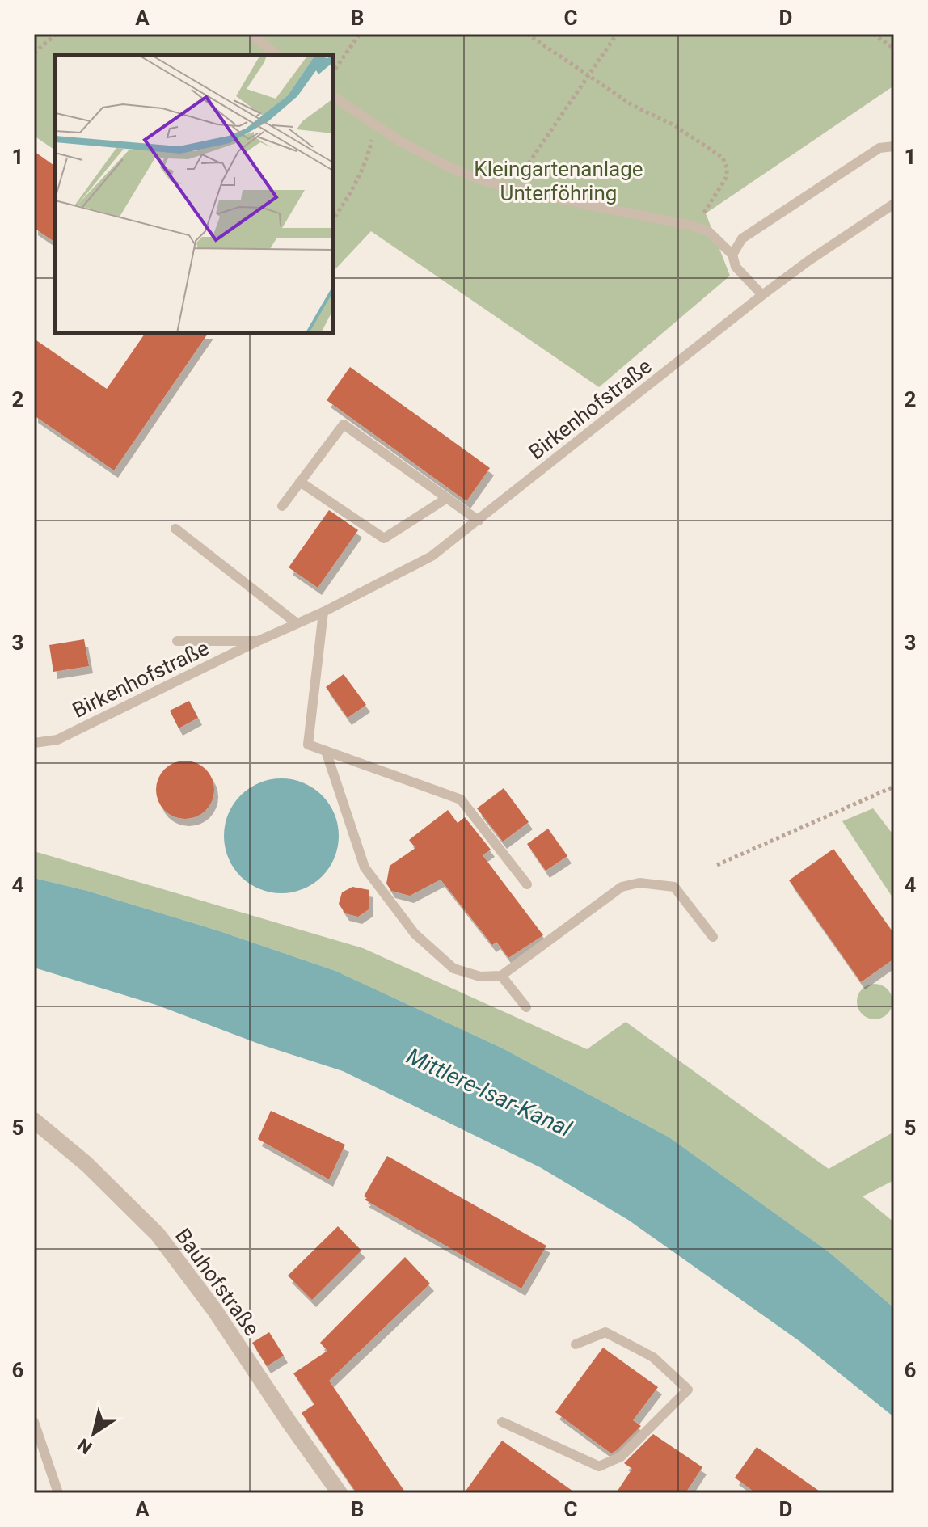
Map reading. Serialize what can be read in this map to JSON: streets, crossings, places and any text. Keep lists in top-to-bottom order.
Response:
{
  "streets": {
    "street": ["Bauhofstraße"],
    "lane": ["Birkenhofstraße"]
  },
  "water": ["Mittlere-Isar-Kanal"],
  "parks": ["Kleingartenanlage Unterföhring"],
  "north": "bottom left",
  "grid": {
    "columns": [
      "A",
      "B",
      "C",
      "D"
    ],
    "rows": [
      "1",
      "2",
      "3",
      "4",
      "5",
      "6"
    ]
  }
}
